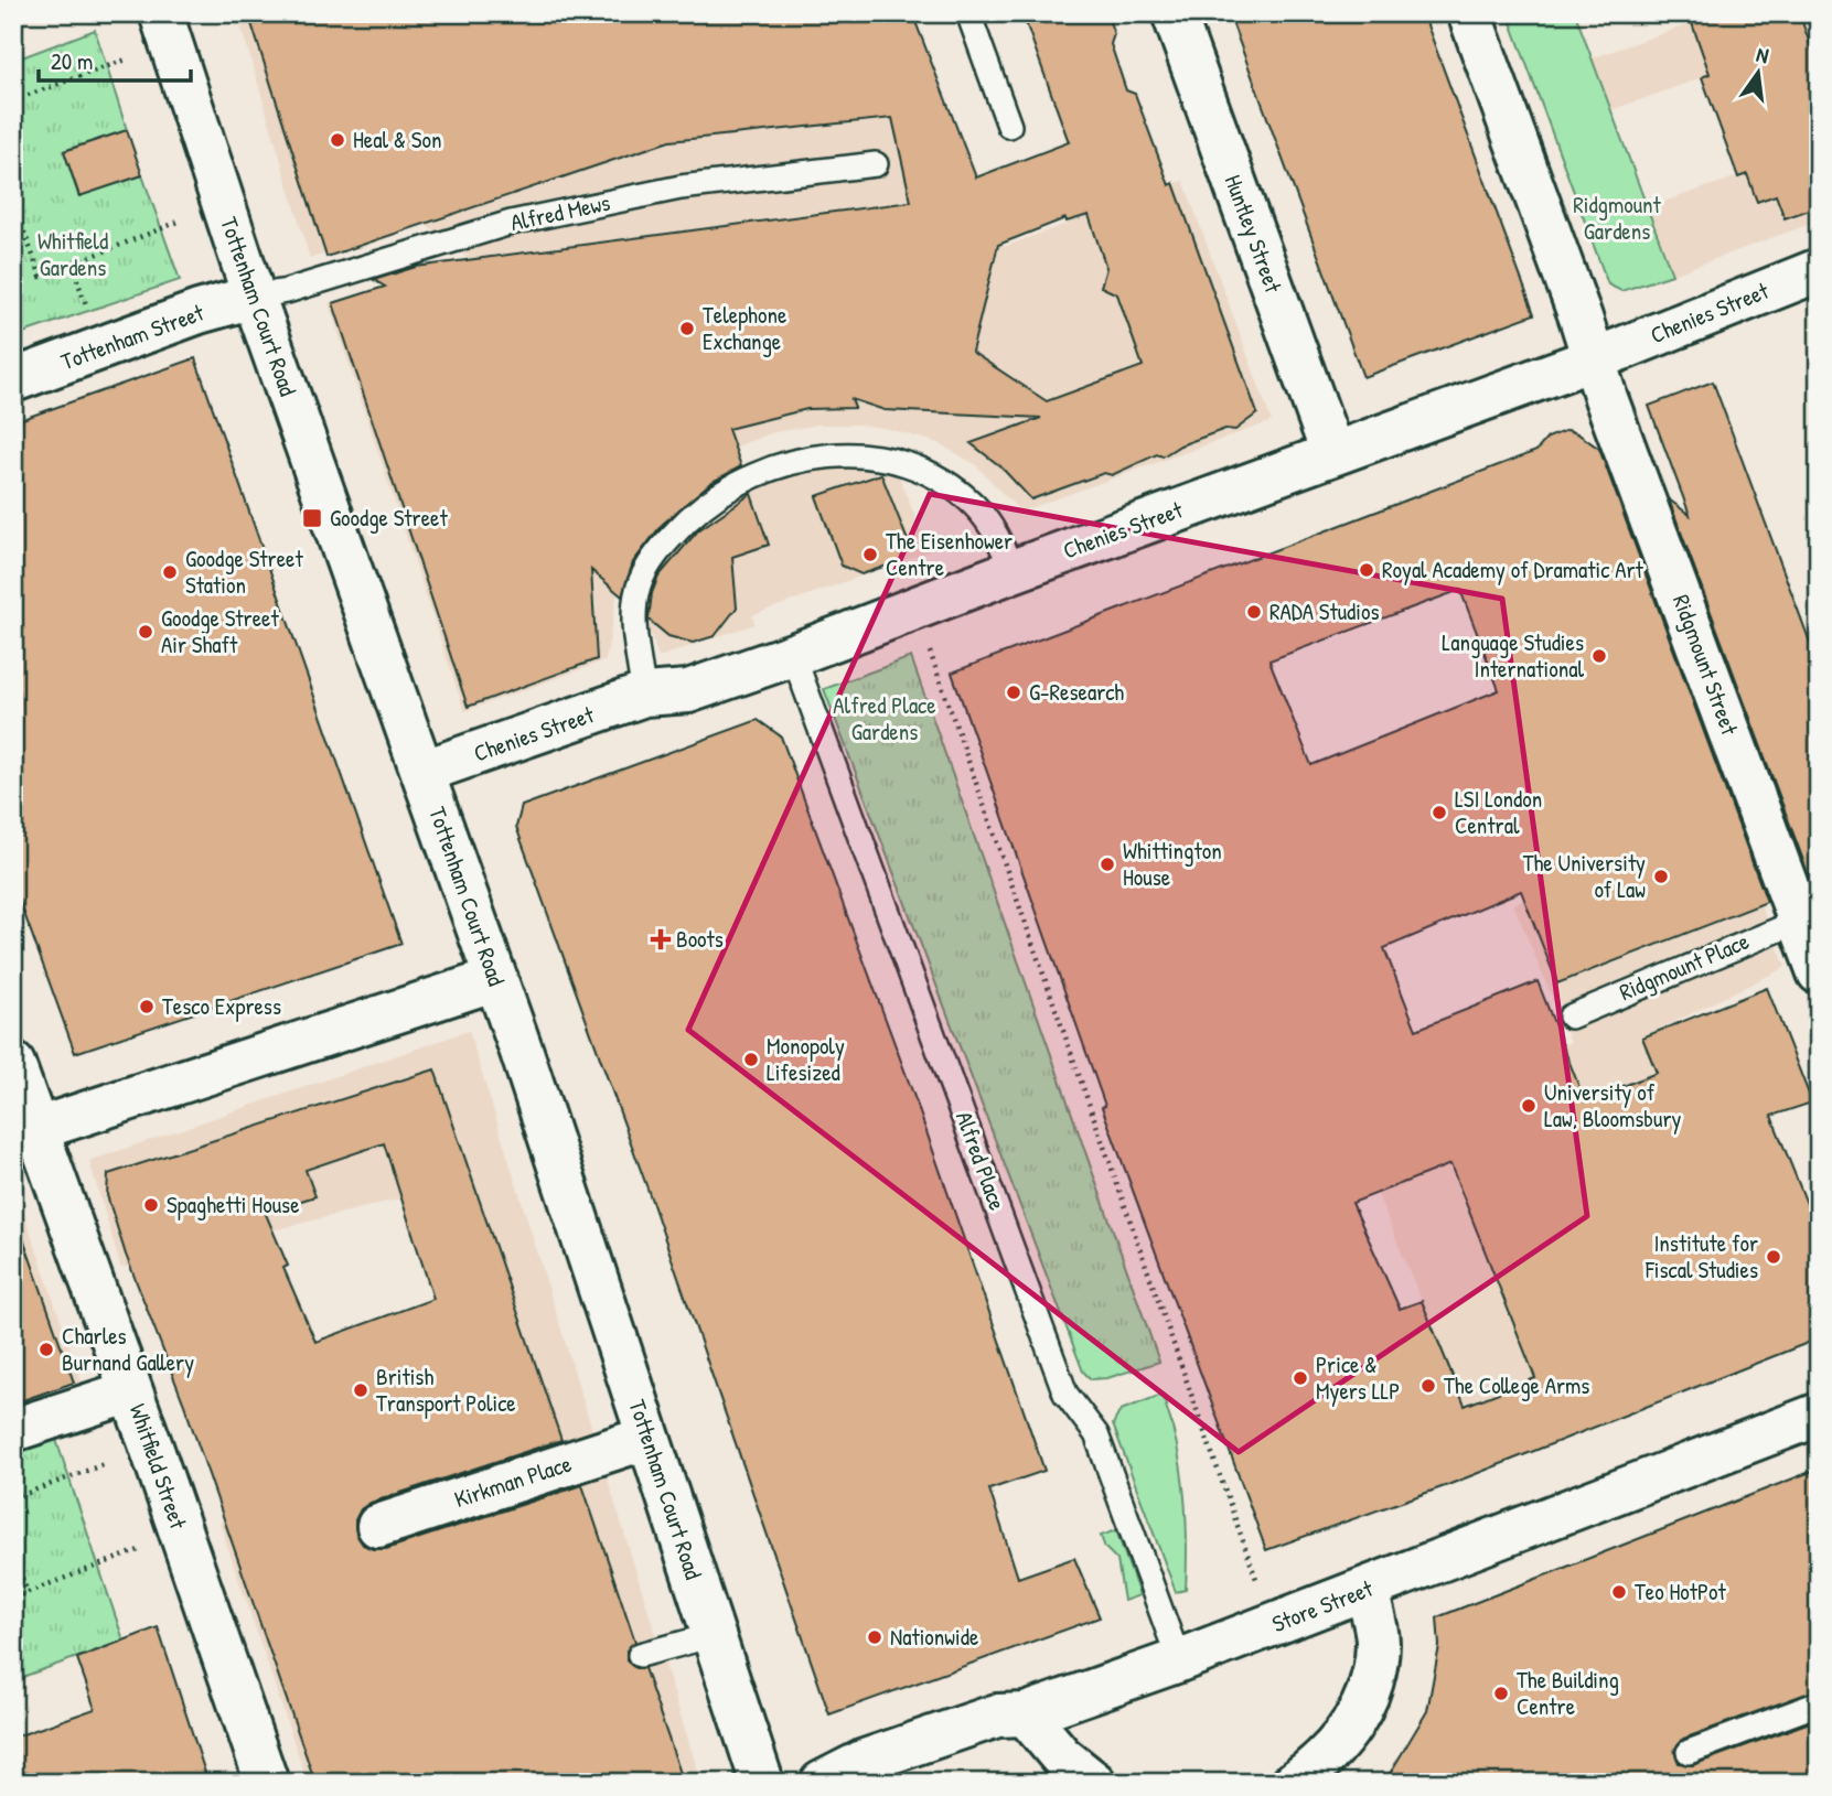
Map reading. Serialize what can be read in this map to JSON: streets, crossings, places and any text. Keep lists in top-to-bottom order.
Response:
{
  "streets": {
    "street": [
      "Huntley Street",
      "Tottenham Court Road",
      "Chenies Street",
      "Tottenham Street",
      "Ridgmount Street",
      "Whitfield Street",
      "Kirkman Place",
      "Store Street"
    ],
    "lane": ["Alfred Mews", "Ridgmount Place", "Alfred Place"]
  },
  "crossings": [
    ["Alfred Mews", "Tottenham Court Road"],
    ["Alfred Mews", "Tottenham Street"],
    ["Huntley Street", "Chenies Street"],
    ["Tottenham Court Road", "Chenies Street"],
    ["Tottenham Court Road", "Tottenham Street"],
    ["Tottenham Court Road", "Kirkman Place"],
    ["Chenies Street", "Ridgmount Street"],
    ["Chenies Street", "Alfred Place"],
    ["Ridgmount Street", "Ridgmount Place"],
    ["Alfred Place", "Store Street"]
  ],
  "parks": ["Ridgmount Gardens", "Whitfield Gardens", "Alfred Place Gardens"],
  "places": {
    "other": [
      "Heal & Son",
      "Telephone Exchange",
      "The Eisenhower Centre",
      "Royal Academy of Dramatic Art",
      "Goodge Street Station",
      "RADA Studios",
      "Goodge Street Air Shaft",
      "Language Studies International",
      "G-Research",
      "LSI London Central",
      "Whittington House",
      "The University of Law",
      "Tesco Express",
      "Monopoly Lifesized",
      "University of Law, Bloomsbury",
      "Spaghetti House",
      "Institute for Fiscal Studies",
      "Charles Burnand Gallery",
      "Price & Myers LLP",
      "The College Arms",
      "British Transport Police",
      "Teo HotPot",
      "Nationwide",
      "The Building Centre"
    ],
    "transit": ["Goodge Street"],
    "health": ["Boots"]
  },
  "scale_bar": "20 m",
  "north": "top"
}
